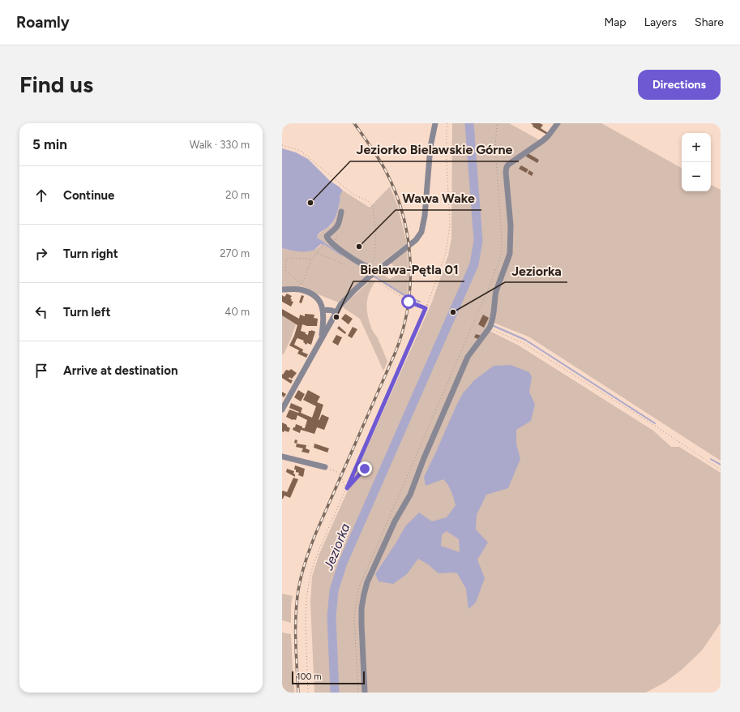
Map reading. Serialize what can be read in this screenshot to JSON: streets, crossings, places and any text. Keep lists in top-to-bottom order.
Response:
{
  "water": ["Jeziorka"],
  "places": [
    "Jeziorko Bielawskie Górne",
    "Wawa Wake",
    "Jeziorka",
    "Bielawa-Pętla 01"
  ],
  "scale_bar": "100 m",
  "page": {
    "header": "Roamly",
    "nav": ["Map", "Layers", "Share"],
    "buttons": "Directions",
    "title": "Find us",
    "heading": ["5 min", "Walk · 330 m"],
    "map_buttons": ["+", "−"],
    "list": [
      ["Continue", "20 m"],
      ["Turn right", "270 m"],
      ["Turn left", "40 m"],
      "Arrive at destination"
    ],
    "scale": "100 m"
  }
}
